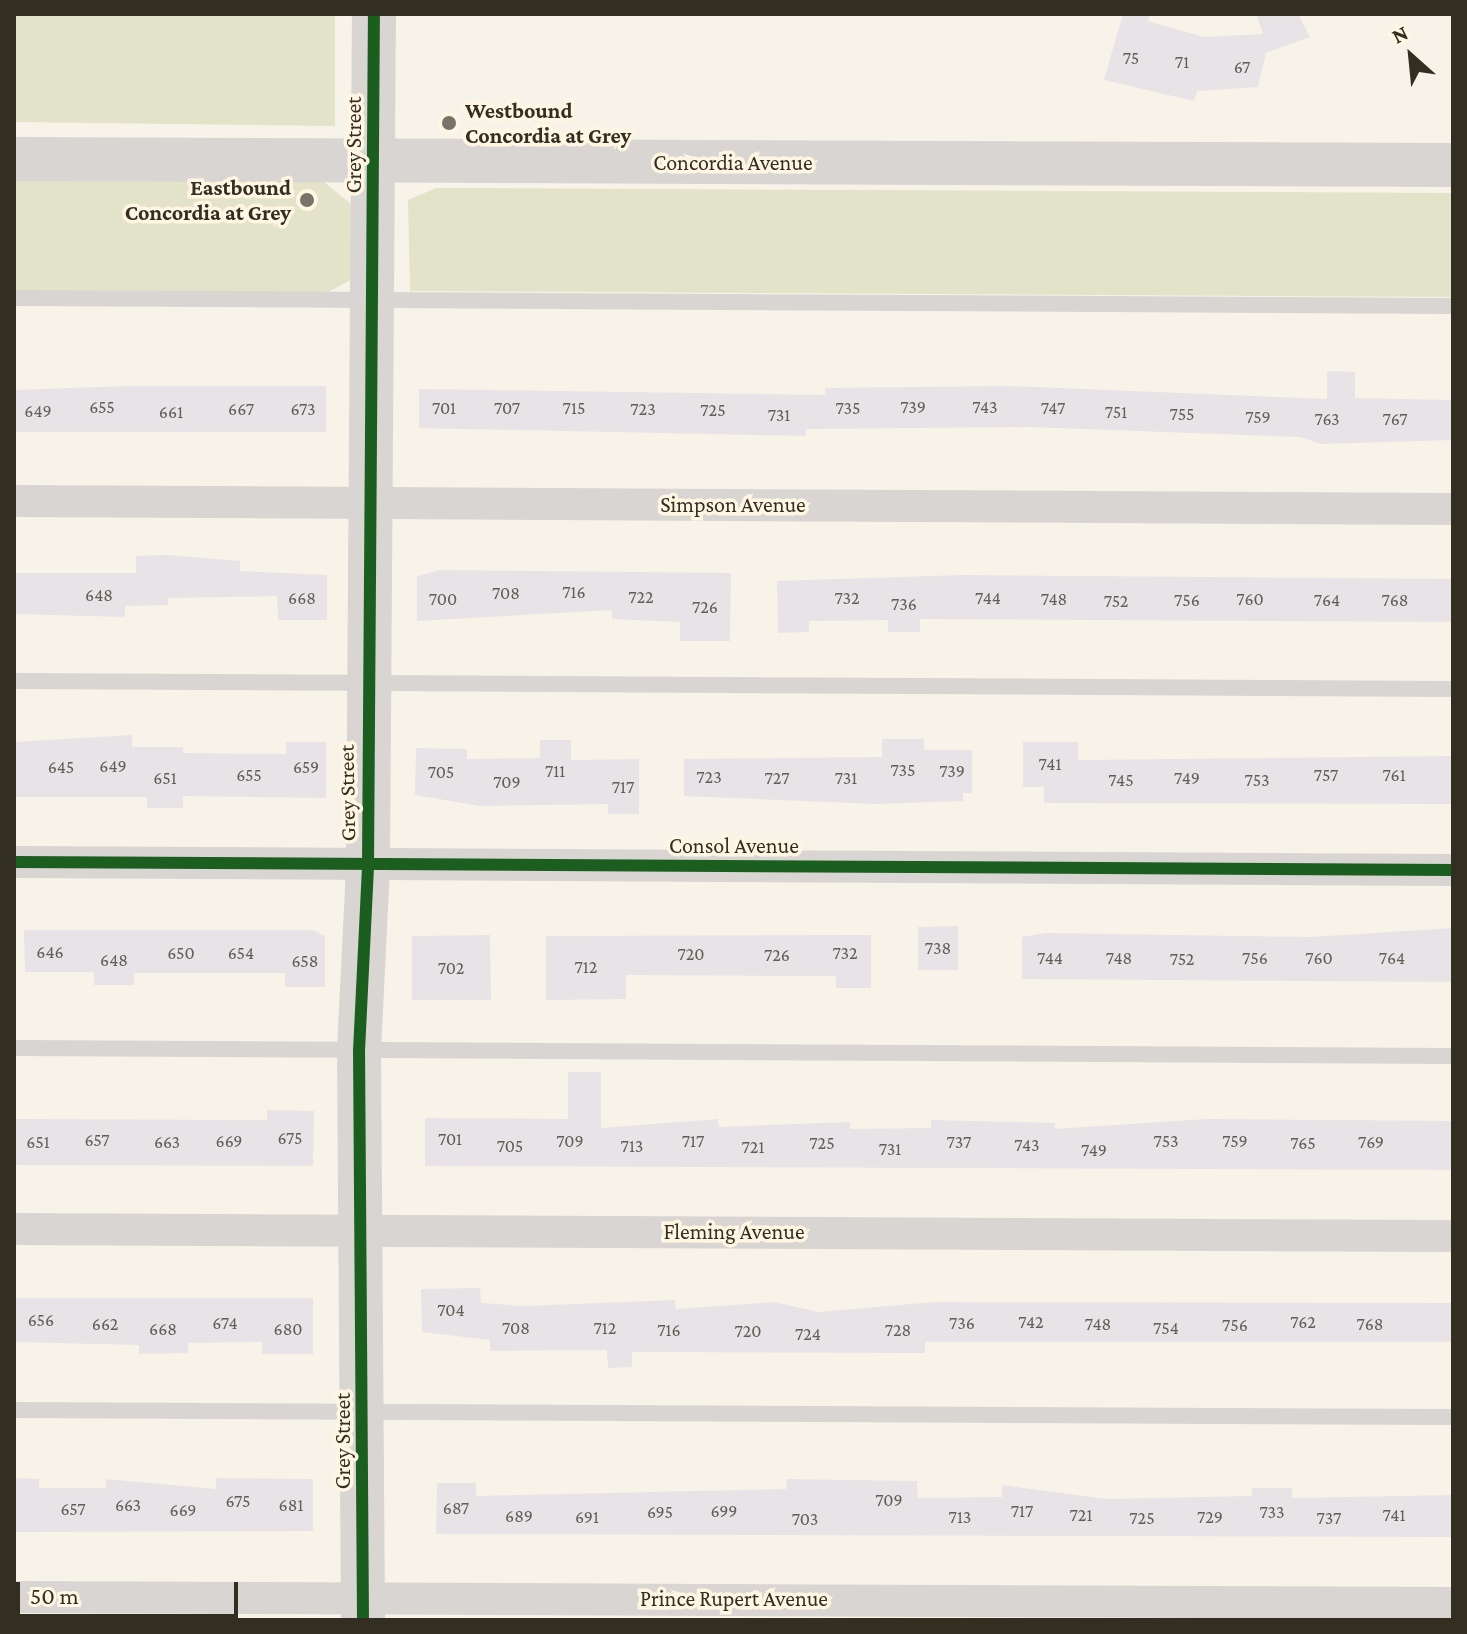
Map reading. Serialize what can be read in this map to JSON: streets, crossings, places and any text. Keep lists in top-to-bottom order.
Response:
{
  "streets": {
    "street": [
      "Grey Street",
      "Concordia Avenue",
      "Simpson Avenue",
      "Consol Avenue",
      "Fleming Avenue",
      "Prince Rupert Avenue"
    ]
  },
  "crossings": [
    ["Grey Street", "Concordia Avenue"],
    ["Grey Street", "Simpson Avenue"],
    ["Grey Street", "Consol Avenue"],
    ["Grey Street", "Fleming Avenue"],
    ["Grey Street", "Prince Rupert Avenue"]
  ],
  "places": ["Westbound Concordia at Grey", "Eastbound Concordia at Grey"],
  "house_numbers": [
    "75",
    "71",
    "67",
    "655",
    "739",
    "743",
    "701",
    "707",
    "715",
    "735",
    "747",
    "667",
    "673",
    "723",
    "725",
    "649",
    "661",
    "751",
    "755",
    "731",
    "759",
    "763",
    "767",
    "716",
    "708",
    "648",
    "722",
    "668",
    "732",
    "744",
    "700",
    "748",
    "760",
    "756",
    "764",
    "768",
    "752",
    "736",
    "726",
    "741",
    "649",
    "645",
    "659",
    "735",
    "711",
    "739",
    "705",
    "655",
    "757",
    "761",
    "723",
    "651",
    "727",
    "731",
    "749",
    "745",
    "753",
    "709",
    "717",
    "738",
    "646",
    "650",
    "654",
    "732",
    "720",
    "726",
    "744",
    "748",
    "756",
    "760",
    "764",
    "752",
    "648",
    "658",
    "712",
    "702",
    "675",
    "701",
    "657",
    "669",
    "709",
    "717",
    "753",
    "759",
    "651",
    "663",
    "737",
    "769",
    "725",
    "765",
    "743",
    "705",
    "713",
    "721",
    "731",
    "749",
    "704",
    "656",
    "742",
    "762",
    "674",
    "736",
    "662",
    "748",
    "768",
    "756",
    "708",
    "712",
    "754",
    "668",
    "680",
    "716",
    "728",
    "720",
    "724",
    "709",
    "675",
    "663",
    "681",
    "687",
    "657",
    "669",
    "699",
    "717",
    "695",
    "733",
    "721",
    "741",
    "689",
    "691",
    "713",
    "729",
    "725",
    "737",
    "703"
  ],
  "scale_bar": "50 m",
  "north": "top left"
}
